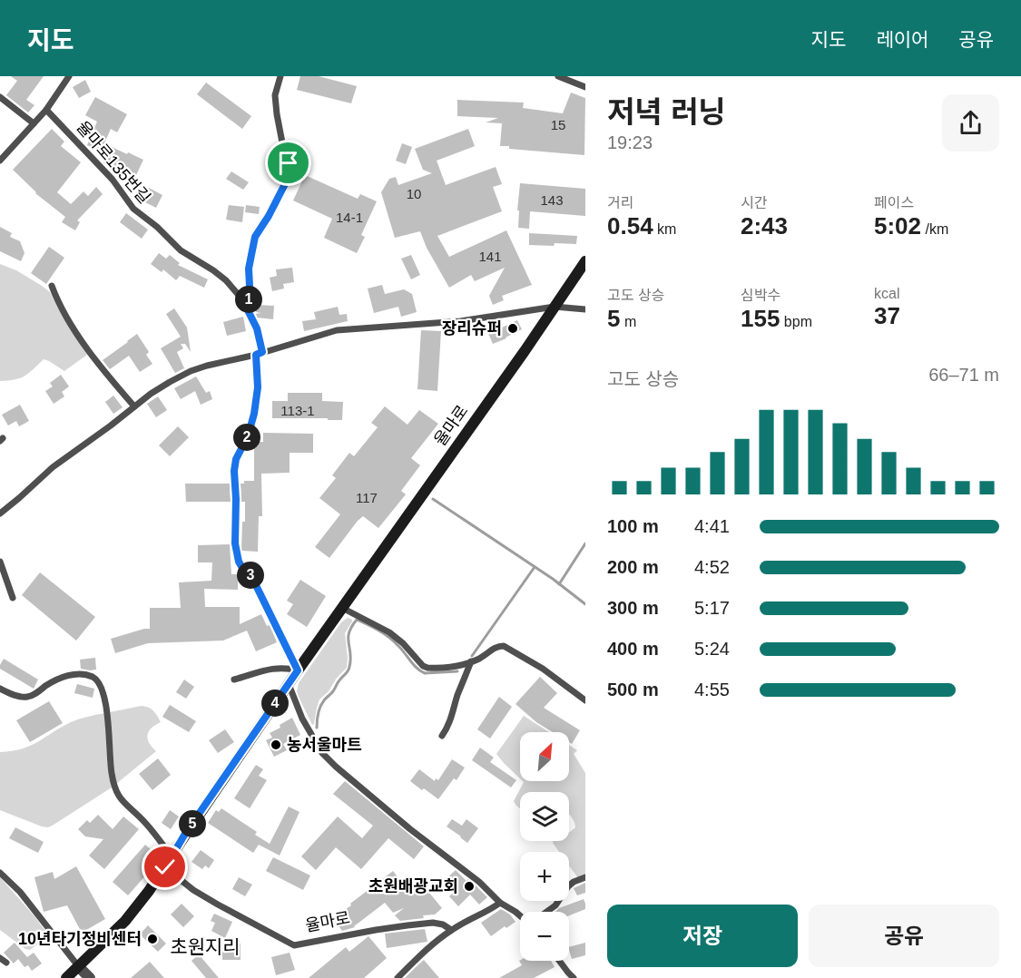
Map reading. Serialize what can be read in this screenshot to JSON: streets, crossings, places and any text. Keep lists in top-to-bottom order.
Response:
{
  "streets": {
    "street": ["율마로"],
    "lane": ["율마로135번길"]
  },
  "districts": ["초원지리"],
  "places": [
    "장리슈퍼",
    "농서울마트",
    "초원배광교회",
    "10년타기정비센터"
  ],
  "house_numbers": [
    "15",
    "10",
    "143",
    "14-1",
    "141",
    "113-1",
    "117"
  ],
  "north": "top right",
  "page": {
    "header": "지도",
    "nav": ["지도", "레이어", "공유"],
    "heading": ["저녁 러닝", "19:23"],
    "stats": [
      ["거리", "0.54 km"],
      ["시간", "2:43"],
      ["페이스", "5:02 /km"],
      ["고도 상승", "5 m"],
      ["심박수", "155 bpm"],
      ["kcal", "37"]
    ],
    "pins": [
      "1",
      "2",
      "3",
      "4",
      "5"
    ],
    "chart": ["고도 상승", "66–71 m"],
    "list": [
      {
        "name": "100 m",
        "note": "4:41"
      },
      {
        "name": "200 m",
        "note": "4:52"
      },
      {
        "name": "300 m",
        "note": "5:17"
      },
      {
        "name": "400 m",
        "note": "5:24"
      },
      {
        "name": "500 m",
        "note": "4:55"
      }
    ],
    "map_buttons": ["+", "−"],
    "buttons": ["저장", "공유"]
  }
}
